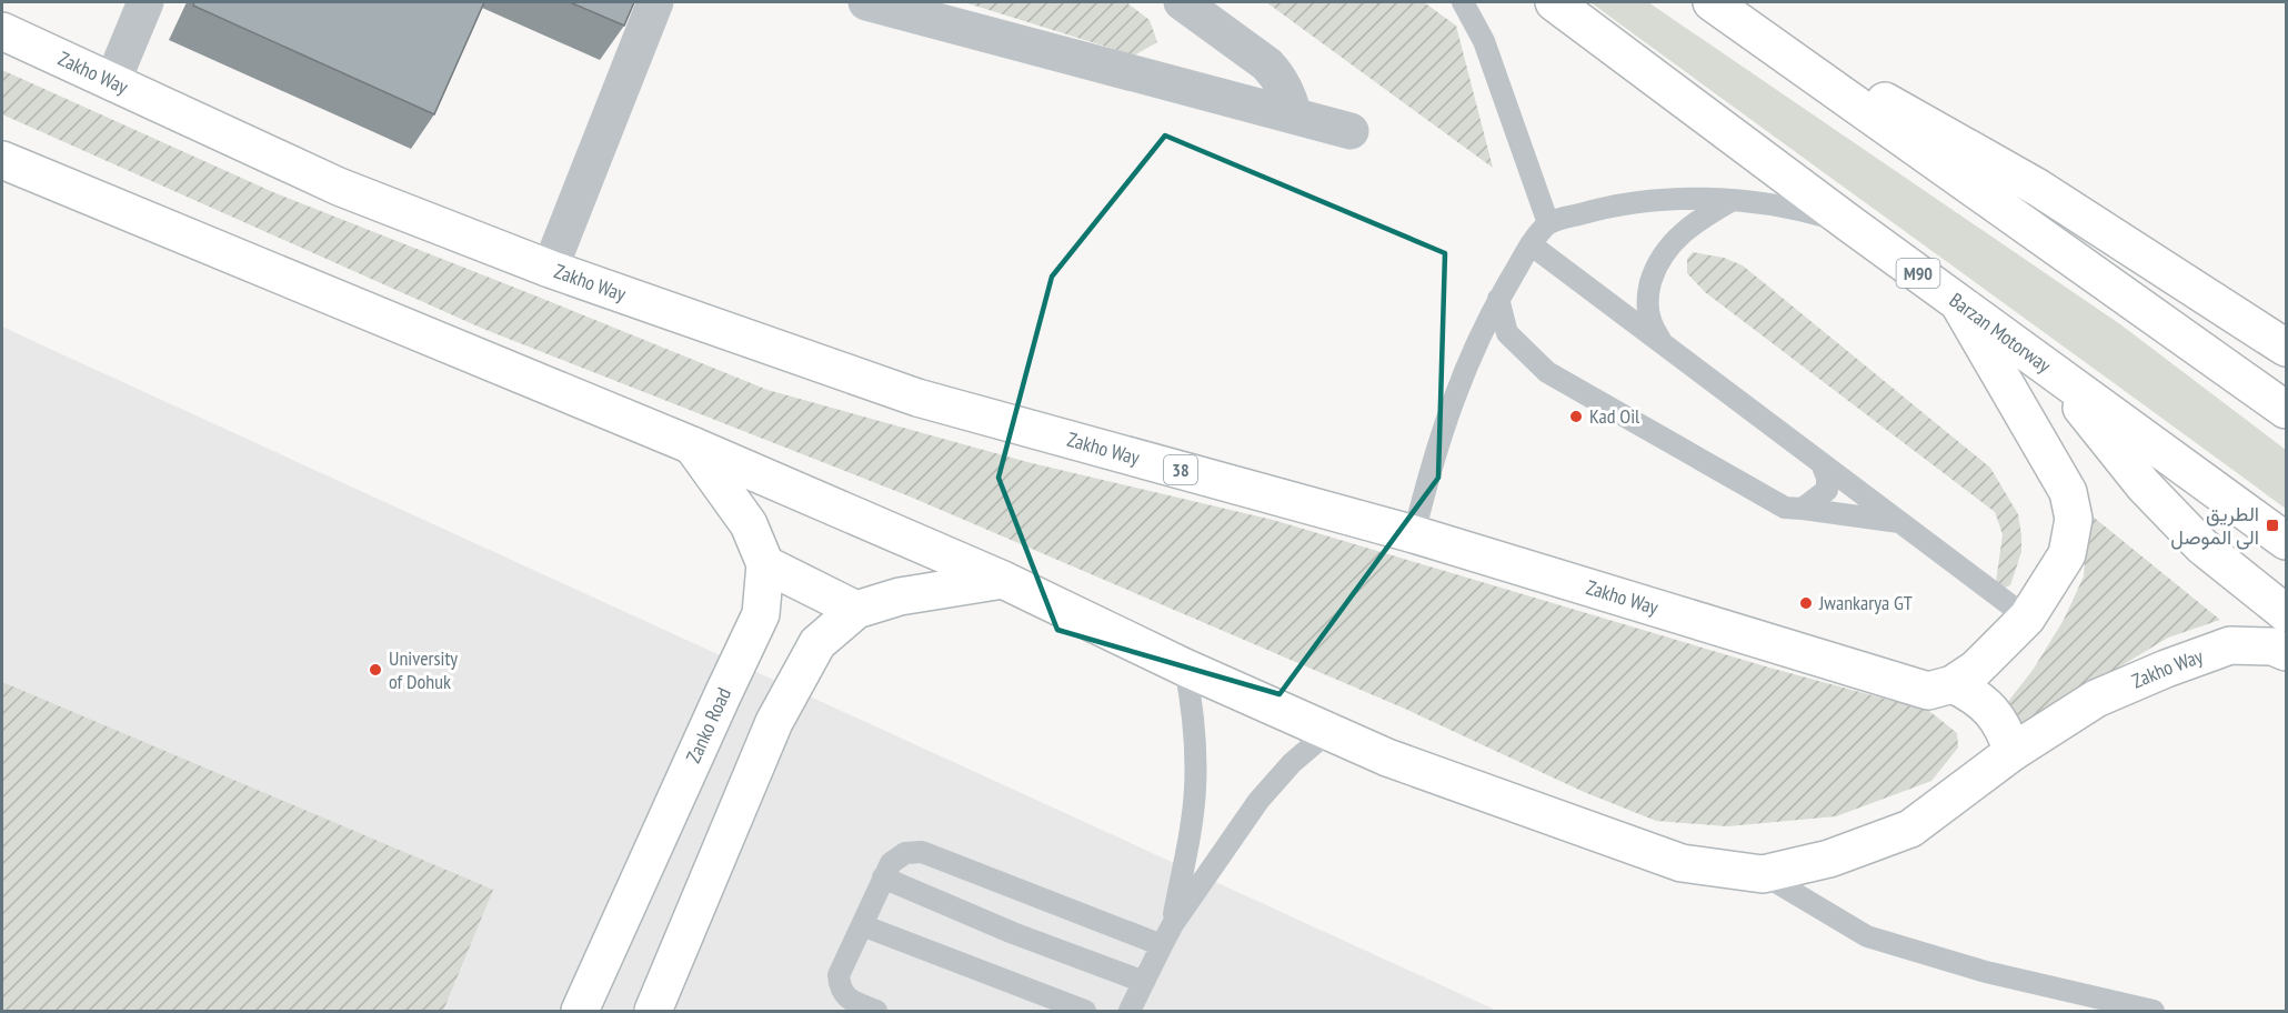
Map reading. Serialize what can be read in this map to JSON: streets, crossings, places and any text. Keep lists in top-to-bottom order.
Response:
{
  "streets": {
    "main road": [
      "Zakho Way",
      "M90",
      "Barzan Motorway",
      "38",
      "Zanko Road"
    ]
  },
  "crossings": [
    ["Zakho Way", "Barzan Motorway"],
    ["Zakho Way", "Zanko Road"]
  ],
  "places": {
    "other": ["Kad Oil", "Jwankarya GT", "University of Dohuk"],
    "transit": ["الطريق الى الموصل"]
  }
}
